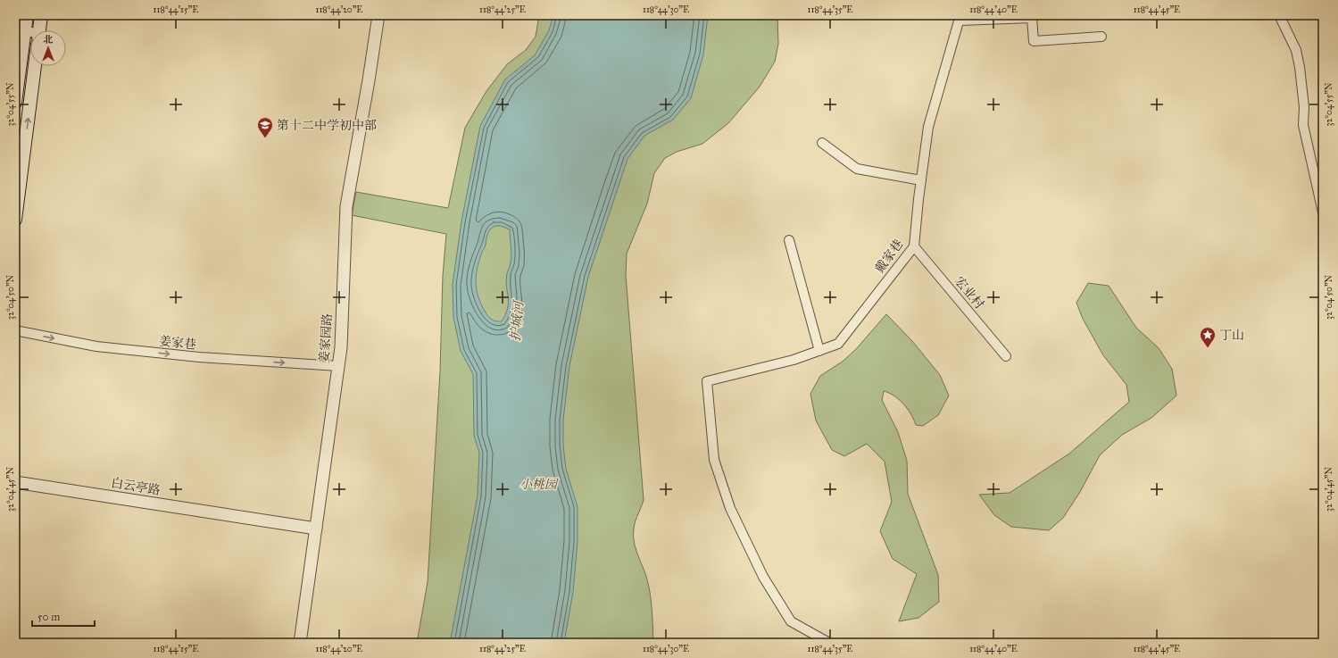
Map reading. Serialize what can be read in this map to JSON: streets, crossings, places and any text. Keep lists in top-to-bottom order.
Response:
{
  "streets": {
    "street": [
      "戴家巷",
      "宏业村",
      "姜家园路",
      "姜家巷",
      "白云亭路"
    ]
  },
  "crossings": [
    ["戴家巷", "宏业村"],
    ["姜家园路", "姜家巷"],
    ["姜家园路", "白云亭路"]
  ],
  "one_way": ["姜家巷"],
  "water": ["护城河"],
  "parks": ["小桃园"],
  "places": {
    "school or university": ["第十二中学初中部"],
    "place": ["丁山"]
  },
  "scale_bar": "50 m",
  "north": "top",
  "coordinates": [
    "118°44'15\"E",
    "118°44'20\"E",
    "118°44'25\"E",
    "118°44'30\"E",
    "118°44'35\"E",
    "118°44'40\"E",
    "118°44'45\"E",
    "32°04'55\"N",
    "32°04'50\"N",
    "32°04'45\"N"
  ]
}
